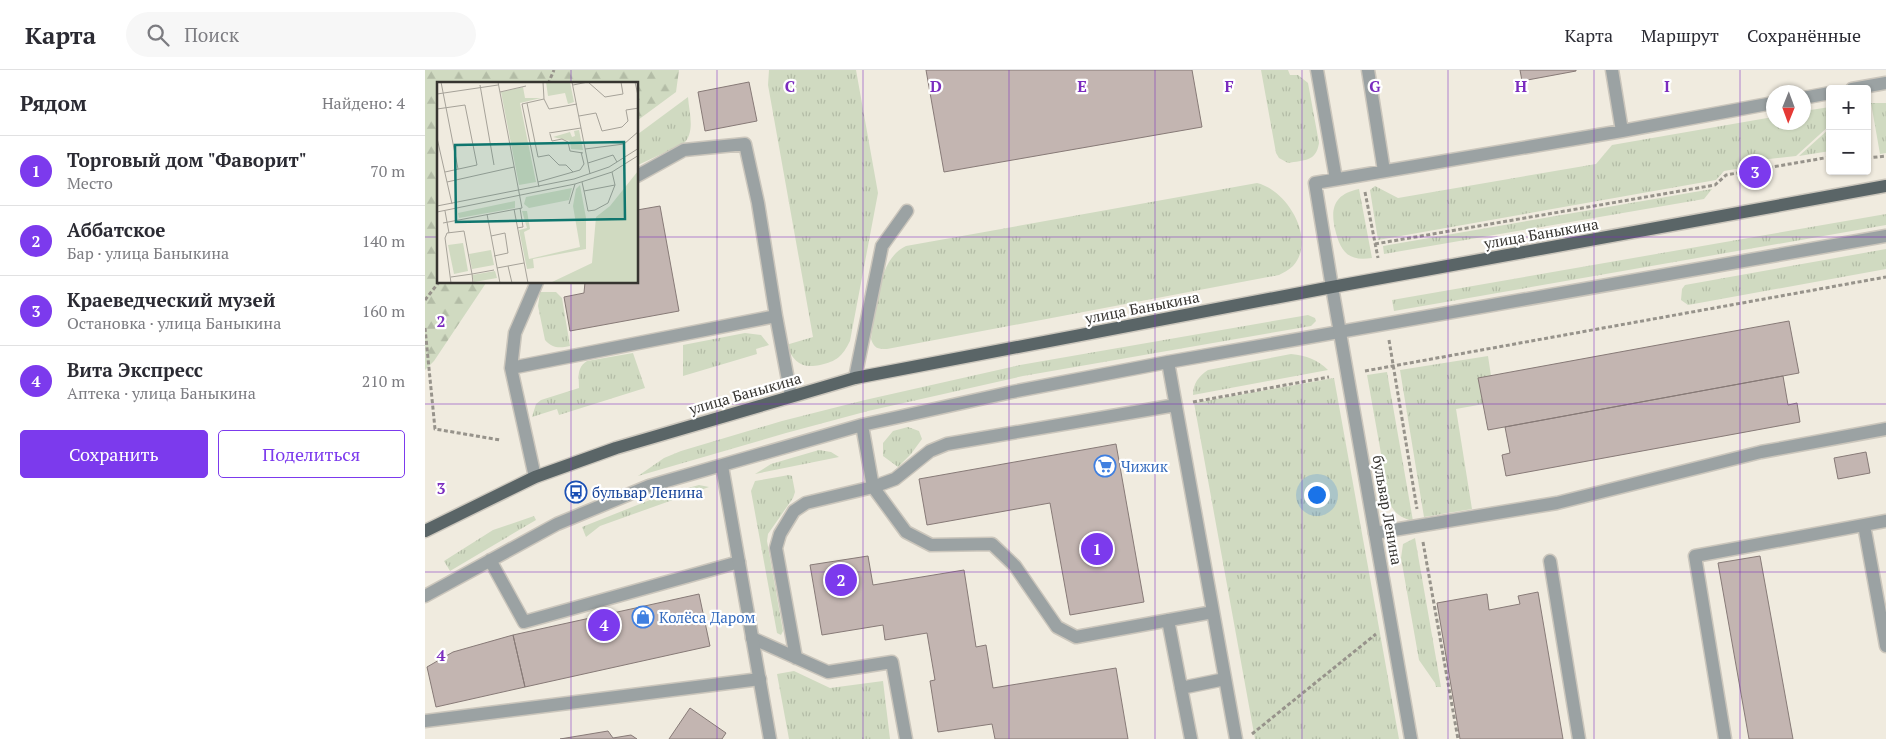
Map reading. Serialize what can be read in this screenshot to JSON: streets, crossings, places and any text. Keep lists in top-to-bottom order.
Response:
{
  "streets": {
    "main road": ["улица Баныкина"],
    "street": ["бульвар Ленина"]
  },
  "crossings": [
    ["улица Баныкина", "бульвар Ленина"]
  ],
  "places": {
    "supermarket": ["Чижик"],
    "bus stop": ["бульвар Ленина"],
    "shop": ["Колёса Даром"]
  },
  "north": "bottom",
  "page": {
    "header": "Карта",
    "search": "Поиск",
    "nav": ["Карта", "Маршрут", "Сохранённые"],
    "heading": ["Рядом", "Найдено: 4"],
    "map_buttons": ["+", "−"],
    "list": [
      {
        "mark": "1",
        "name": "Торговый дом \"Фаворит\"",
        "note": "Место",
        "value": "70 m"
      },
      {
        "mark": "2",
        "name": "Аббатское",
        "note": "Бар · улица Баныкина",
        "value": "140 m"
      },
      {
        "mark": "3",
        "name": "Краеведческий музей",
        "note": "Остановка · улица Баныкина",
        "value": "160 m"
      },
      {
        "mark": "4",
        "name": "Вита Экспресс",
        "note": "Аптека · улица Баныкина",
        "value": "210 m"
      }
    ],
    "pins": [
      "3",
      "1",
      "2",
      "4"
    ],
    "buttons": ["Сохранить", "Поделиться"]
  },
  "grid": {
    "columns": [
      "C",
      "D",
      "E",
      "F",
      "G",
      "H",
      "I"
    ],
    "rows": ["2", "3", "4"]
  }
}
